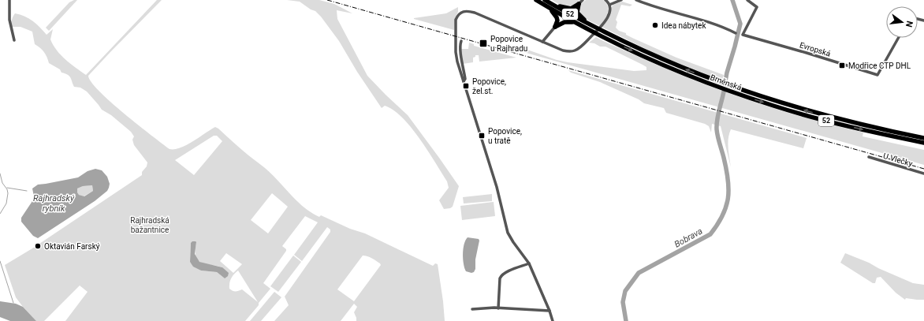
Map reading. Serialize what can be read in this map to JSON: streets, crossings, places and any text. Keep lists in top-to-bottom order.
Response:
{
  "streets": {
    "highway": ["52", "Brněnská"],
    "street": ["Evropská", "U Vlečky"]
  },
  "water": ["Rajhradský rybník", "Bobrava"],
  "parks": ["Rajhradská bažantnice"],
  "places": {
    "other": ["Idea nábytek", "Oktavián Farský"],
    "transit": [
      "Popovice u Rajhradu",
      "Modřice CTP DHL",
      "Popovice, žel.st.",
      "Popovice, u tratě"
    ]
  },
  "north": "right"
}
